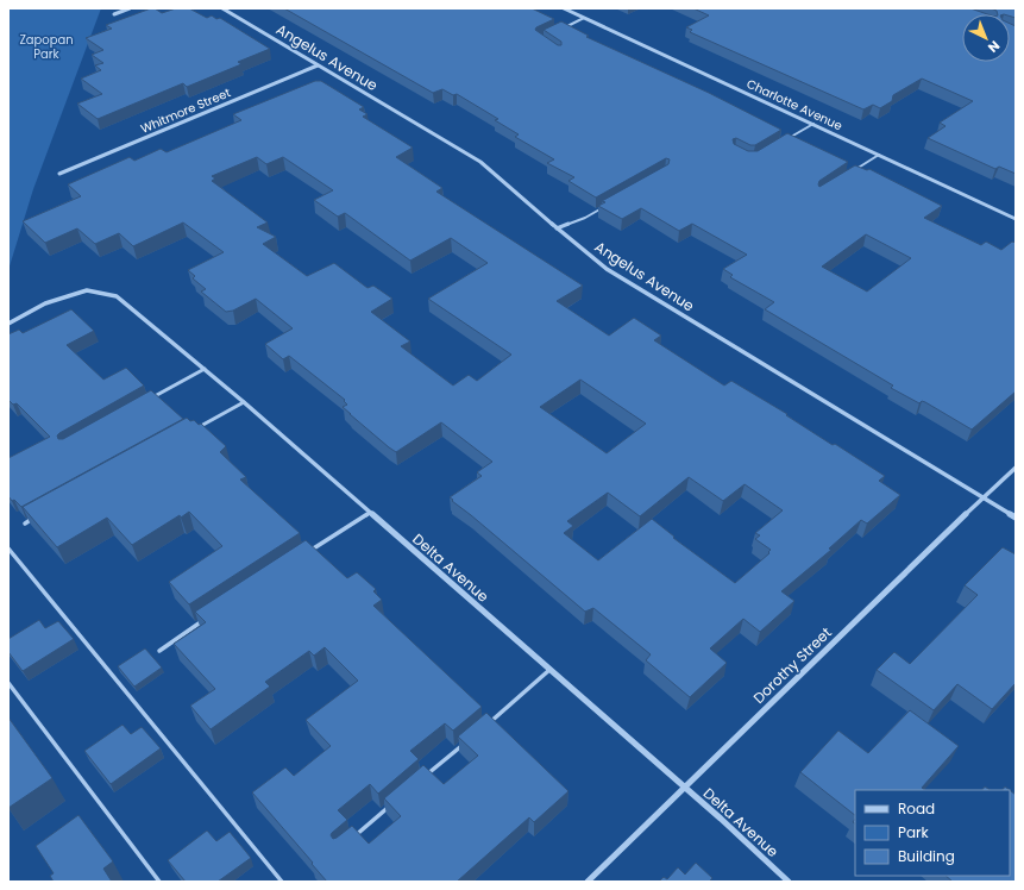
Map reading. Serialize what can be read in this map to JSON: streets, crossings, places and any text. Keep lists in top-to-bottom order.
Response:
{
  "streets": {
    "street": [
      "Angelus Avenue",
      "Charlotte Avenue",
      "Whitmore Street",
      "Delta Avenue",
      "Dorothy Street"
    ]
  },
  "crossings": [
    ["Angelus Avenue", "Whitmore Street"],
    ["Angelus Avenue", "Dorothy Street"],
    ["Delta Avenue", "Dorothy Street"]
  ],
  "parks": ["Zapopan Park"],
  "legend": ["Road", "Park", "Building"],
  "north": "bottom right"
}
